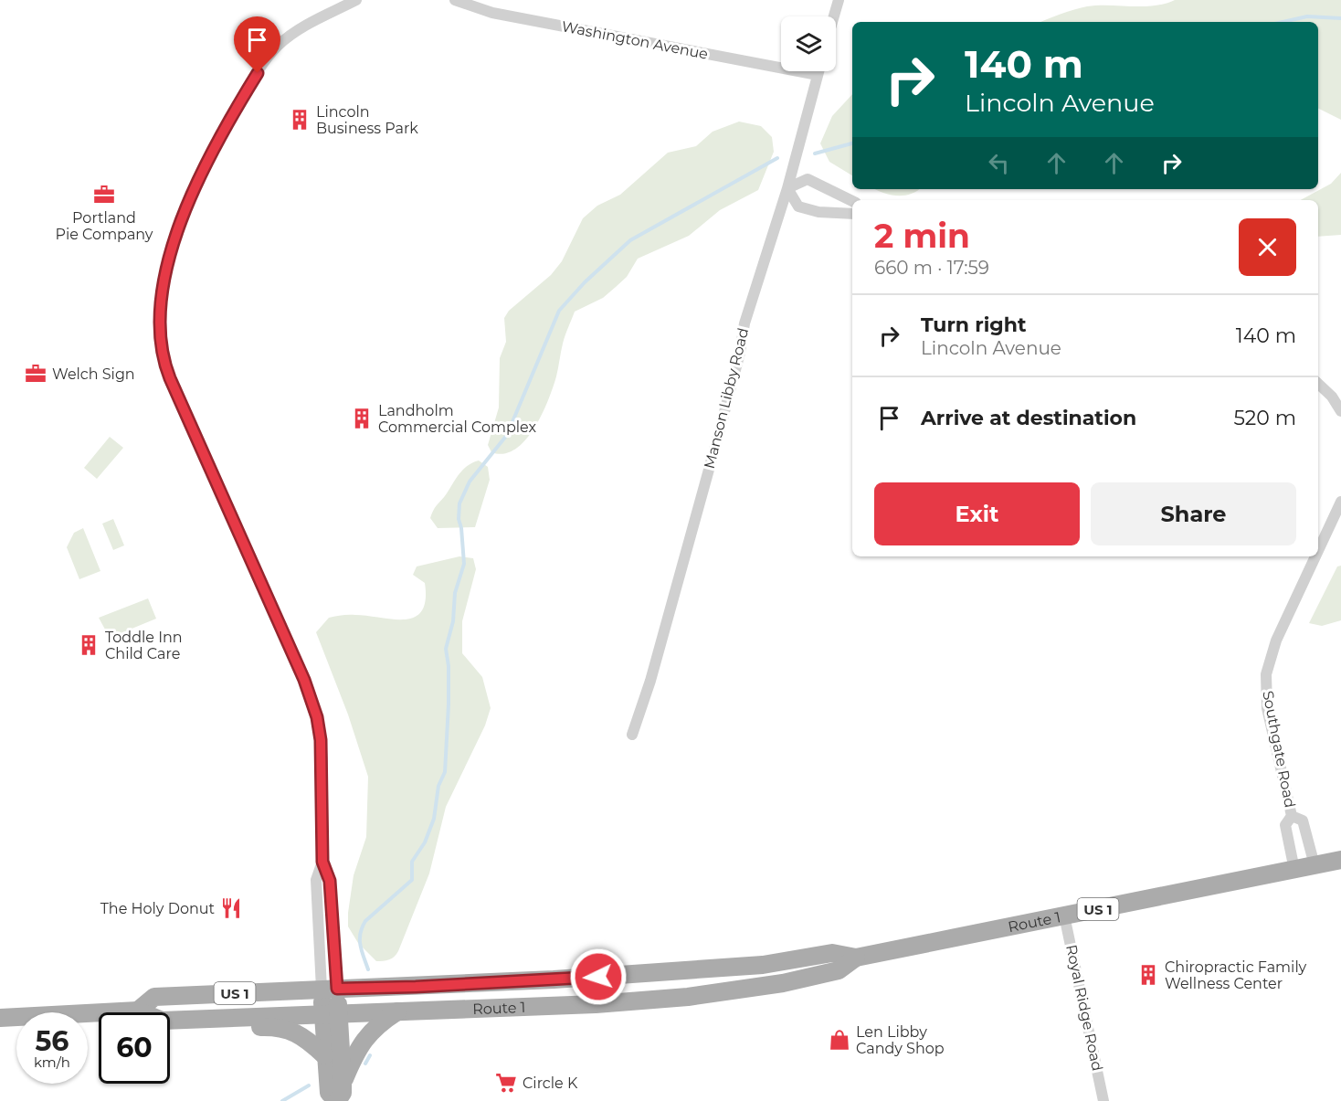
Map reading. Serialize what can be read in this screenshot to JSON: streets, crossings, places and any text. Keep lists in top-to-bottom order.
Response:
{
  "streets": {
    "main road": ["US 1", "Route 1"],
    "street": [
      "Washington Avenue",
      "Manson Libby Road",
      "Southgate Road",
      "Royal Ridge Road"
    ]
  },
  "crossings": [
    ["Washington Avenue", "Manson Libby Road"],
    ["Southgate Road", "Route 1"],
    ["Route 1", "Royal Ridge Road"]
  ],
  "places": {
    "building": [
      "Lincoln Business Park",
      "Landholm Commercial Complex",
      "Toddle Inn Child Care",
      "Chiropractic Family Wellness Center"
    ],
    "office": ["Portland Pie Company", "Welch Sign"],
    "restaurant": ["The Holy Donut"],
    "shop": ["Len Libby Candy Shop"],
    "supermarket": ["Circle K"]
  },
  "page": {
    "turn": ["140 m", "Lincoln Avenue"],
    "heading": ["2 min", "660 m · 17:59"],
    "list": [
      {
        "name": "Turn right",
        "note": "Lincoln Avenue",
        "value": "140 m"
      },
      {
        "name": "Arrive at destination",
        "value": "520 m"
      }
    ],
    "buttons": ["Exit", "Share"],
    "speed": "56 km/h",
    "limit": "60"
  }
}
